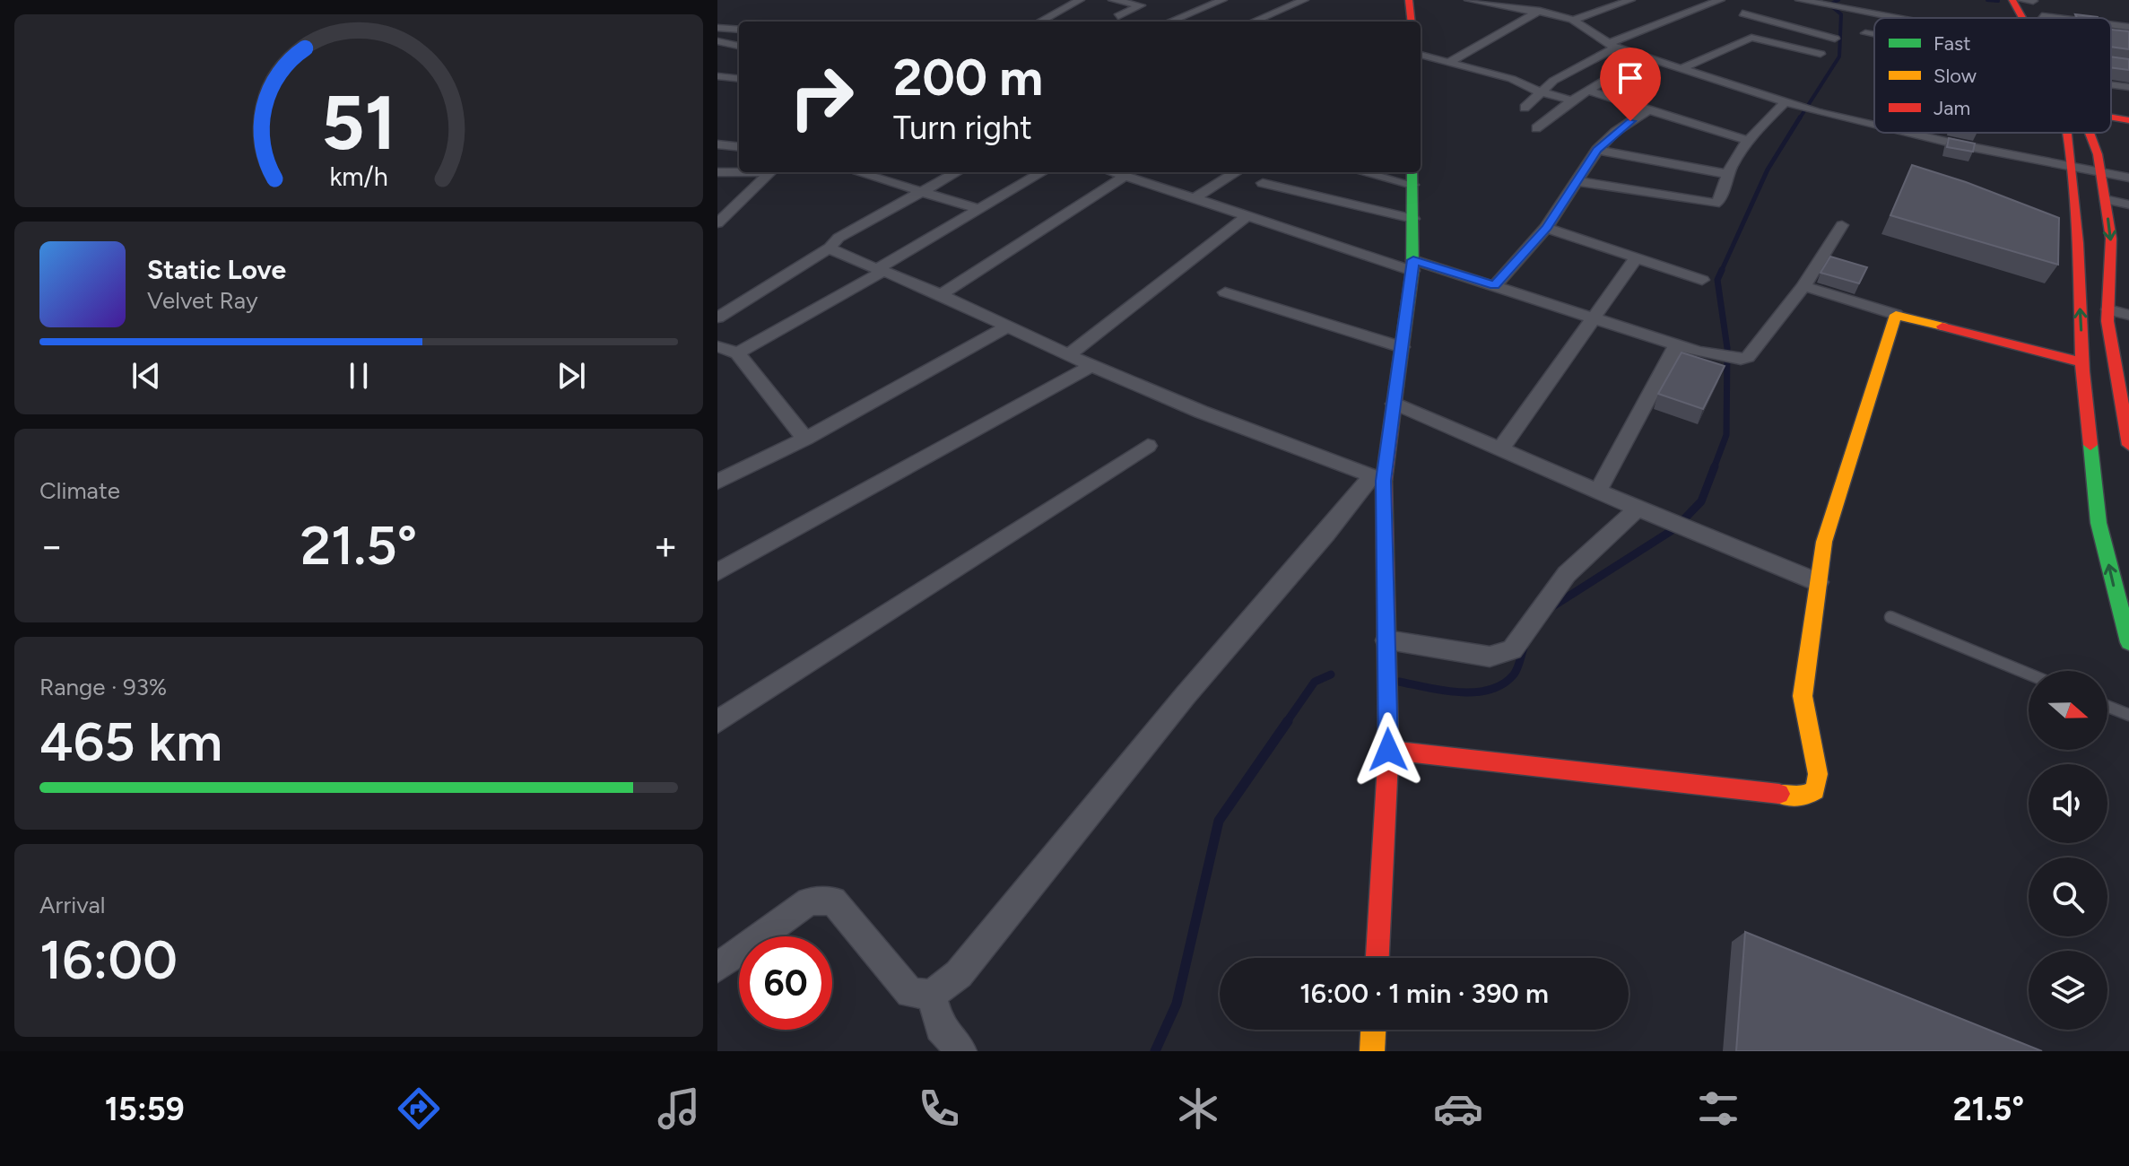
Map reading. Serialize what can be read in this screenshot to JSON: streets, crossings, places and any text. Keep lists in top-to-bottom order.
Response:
{
  "legend": ["Fast", "Slow", "Jam"],
  "north": "right",
  "page": {
    "turn": ["200 m", "Turn right"],
    "song": ["Static Love", "Velvet Ray"],
    "tile": [
      "Climate",
      ["Range · 93%", "465 km"],
      ["Arrival", "16:00"]
    ],
    "heat": ["−", "21.5°", "+"],
    "limit": "60",
    "trip": "16:00 · 1 min · 390 m",
    "tabs": ["15:59", "21.5°"],
    "gauge": ["51", "km/h"]
  }
}
